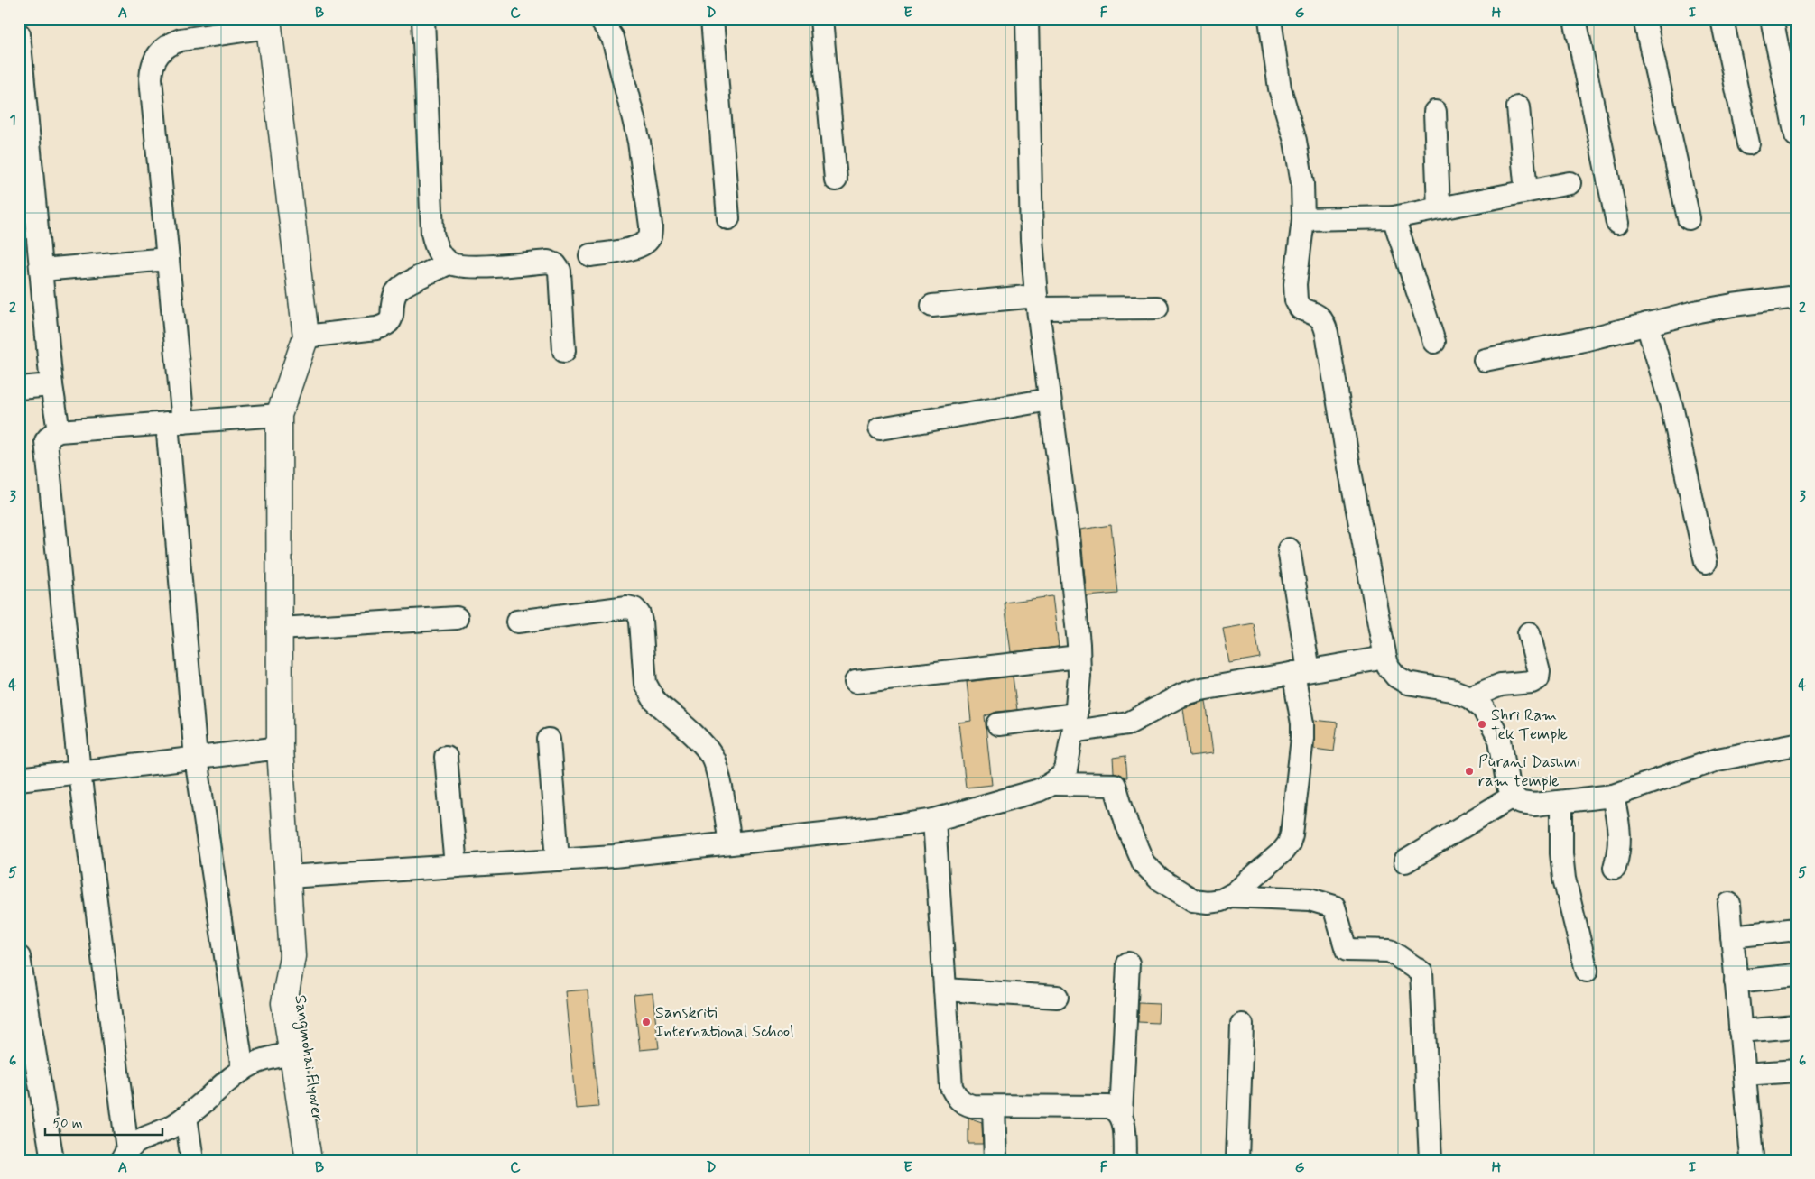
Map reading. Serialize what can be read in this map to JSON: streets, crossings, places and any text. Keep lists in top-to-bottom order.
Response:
{
  "streets": {
    "main road": ["Sangmohai Flyover"]
  },
  "places": ["Shri Ram Tek Temple", "Purani Dashmi ram temple", "Sanskriti International School"],
  "scale_bar": "50 m",
  "grid": {
    "columns": [
      "A",
      "B",
      "C",
      "D",
      "E",
      "F",
      "G",
      "H",
      "I"
    ],
    "rows": [
      "1",
      "2",
      "3",
      "4",
      "5",
      "6"
    ]
  }
}
